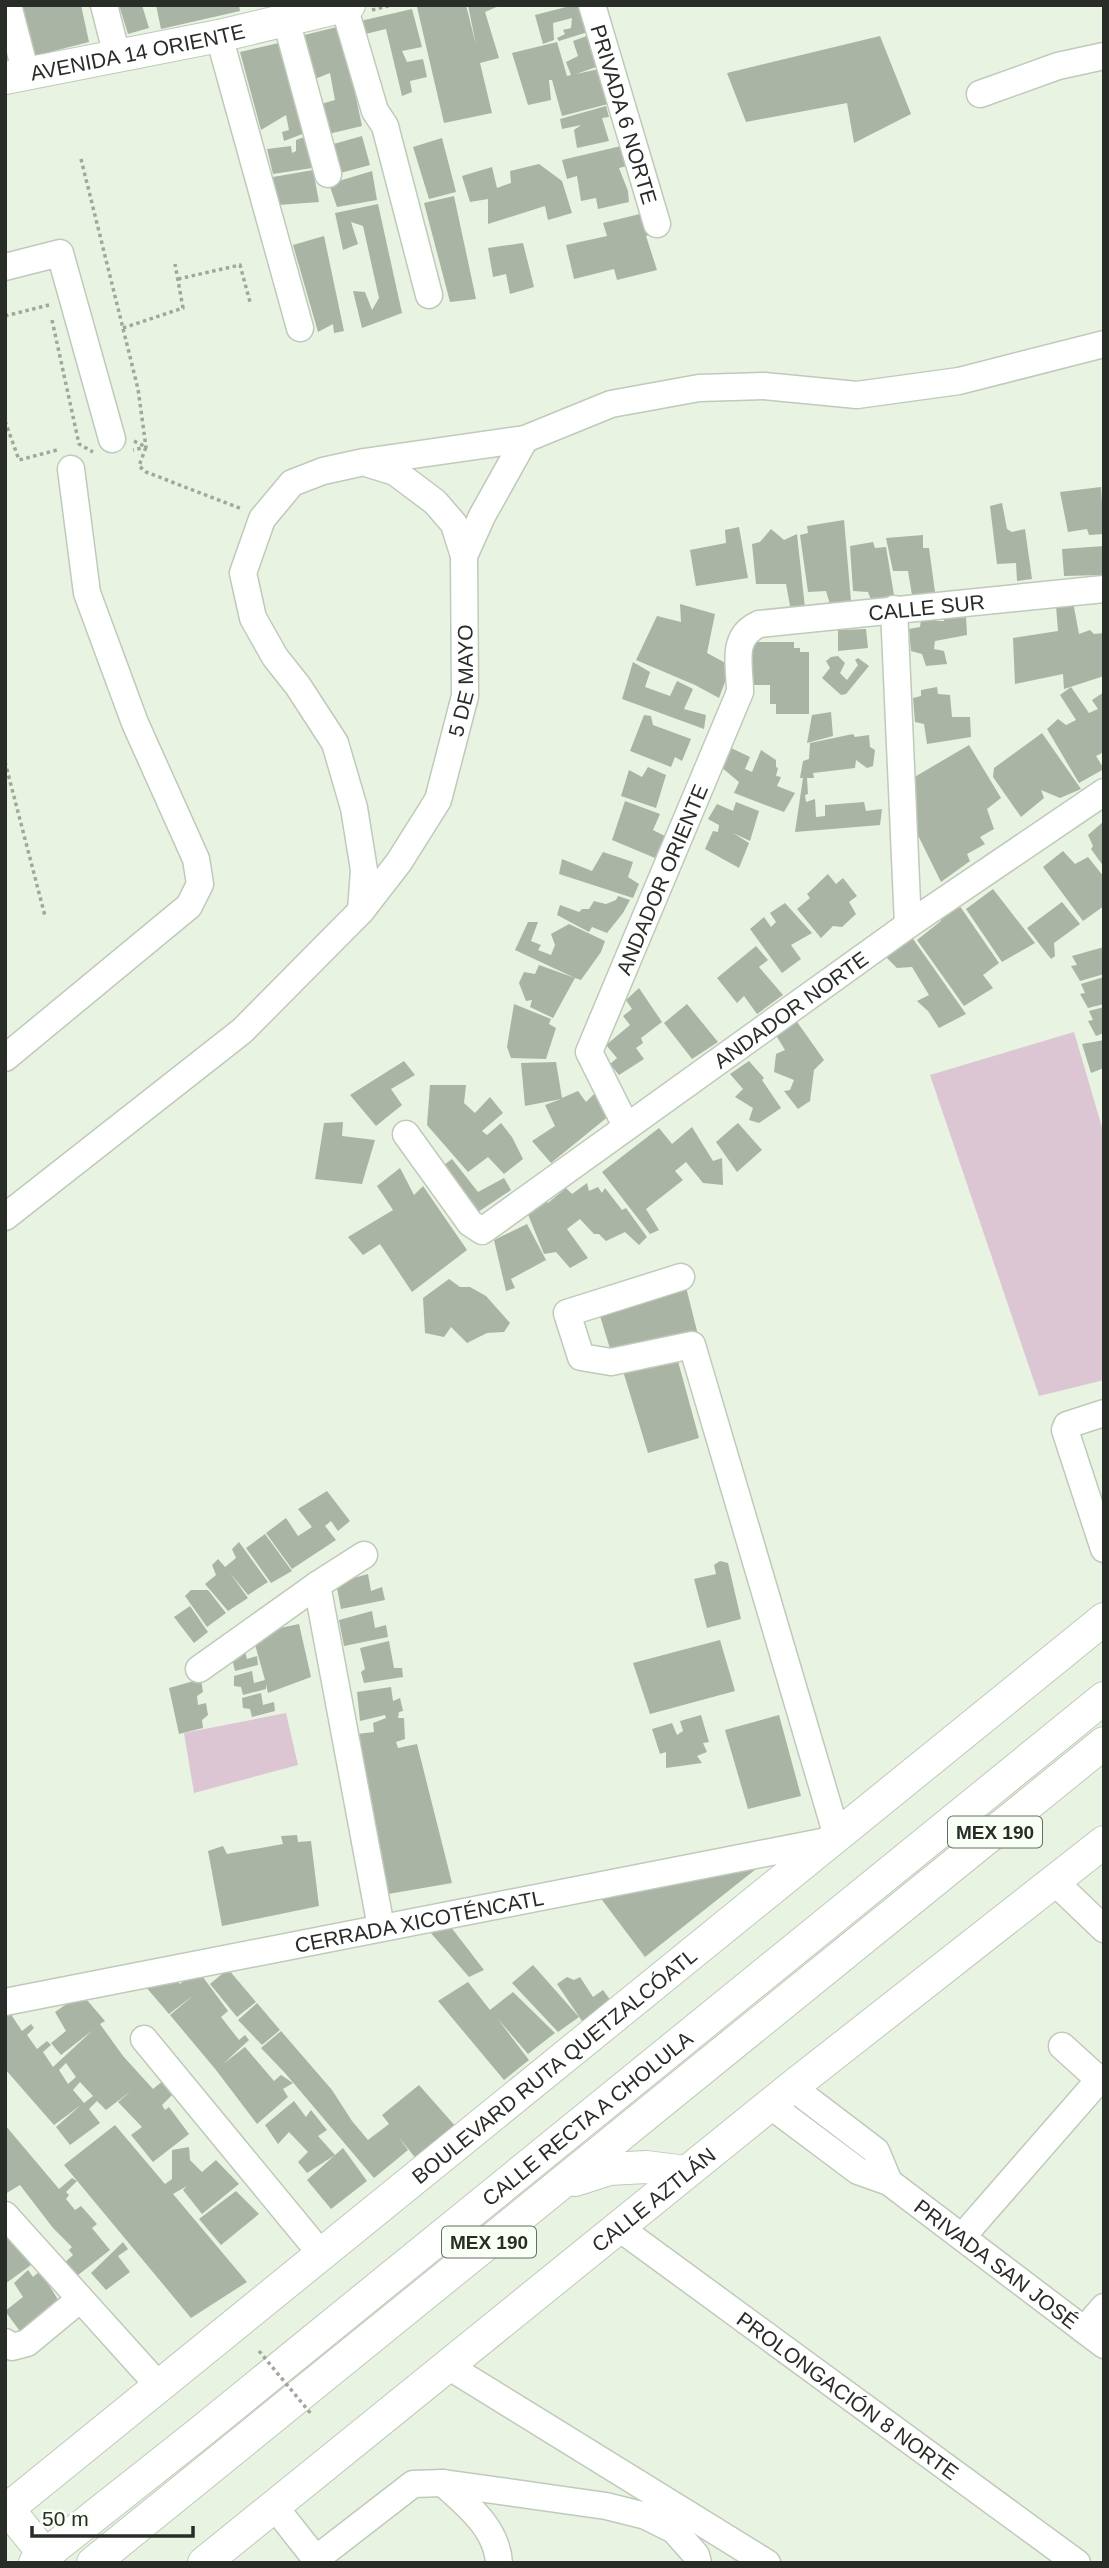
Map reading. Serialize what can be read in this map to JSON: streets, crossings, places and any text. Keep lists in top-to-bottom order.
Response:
{
  "streets": {
    "main road": [
      "AVENIDA 14 ORIENTE",
      "MEX 190",
      "BOULEVARD RUTA QUETZALCÓATL",
      "CALLE RECTA A CHOLULA",
      "CALLE AZTLÁN"
    ],
    "street": [
      "PRIVADA 6 NORTE",
      "CALLE SUR",
      "5 DE MAYO",
      "ANDADOR ORIENTE",
      "ANDADOR NORTE",
      "CERRADA XICOTÉNCATL",
      "PRIVADA SAN JOSÉ",
      "PROLONGACIÓN 8 NORTE"
    ]
  },
  "crossings": [
    ["CALLE SUR", "ANDADOR ORIENTE"],
    ["ANDADOR ORIENTE", "ANDADOR NORTE"],
    ["CERRADA XICOTÉNCATL", "BOULEVARD RUTA QUETZALCÓATL"],
    ["CALLE AZTLÁN", "PRIVADA SAN JOSÉ"],
    ["CALLE AZTLÁN", "PROLONGACIÓN 8 NORTE"]
  ],
  "scale_bar": "50 m"
}
